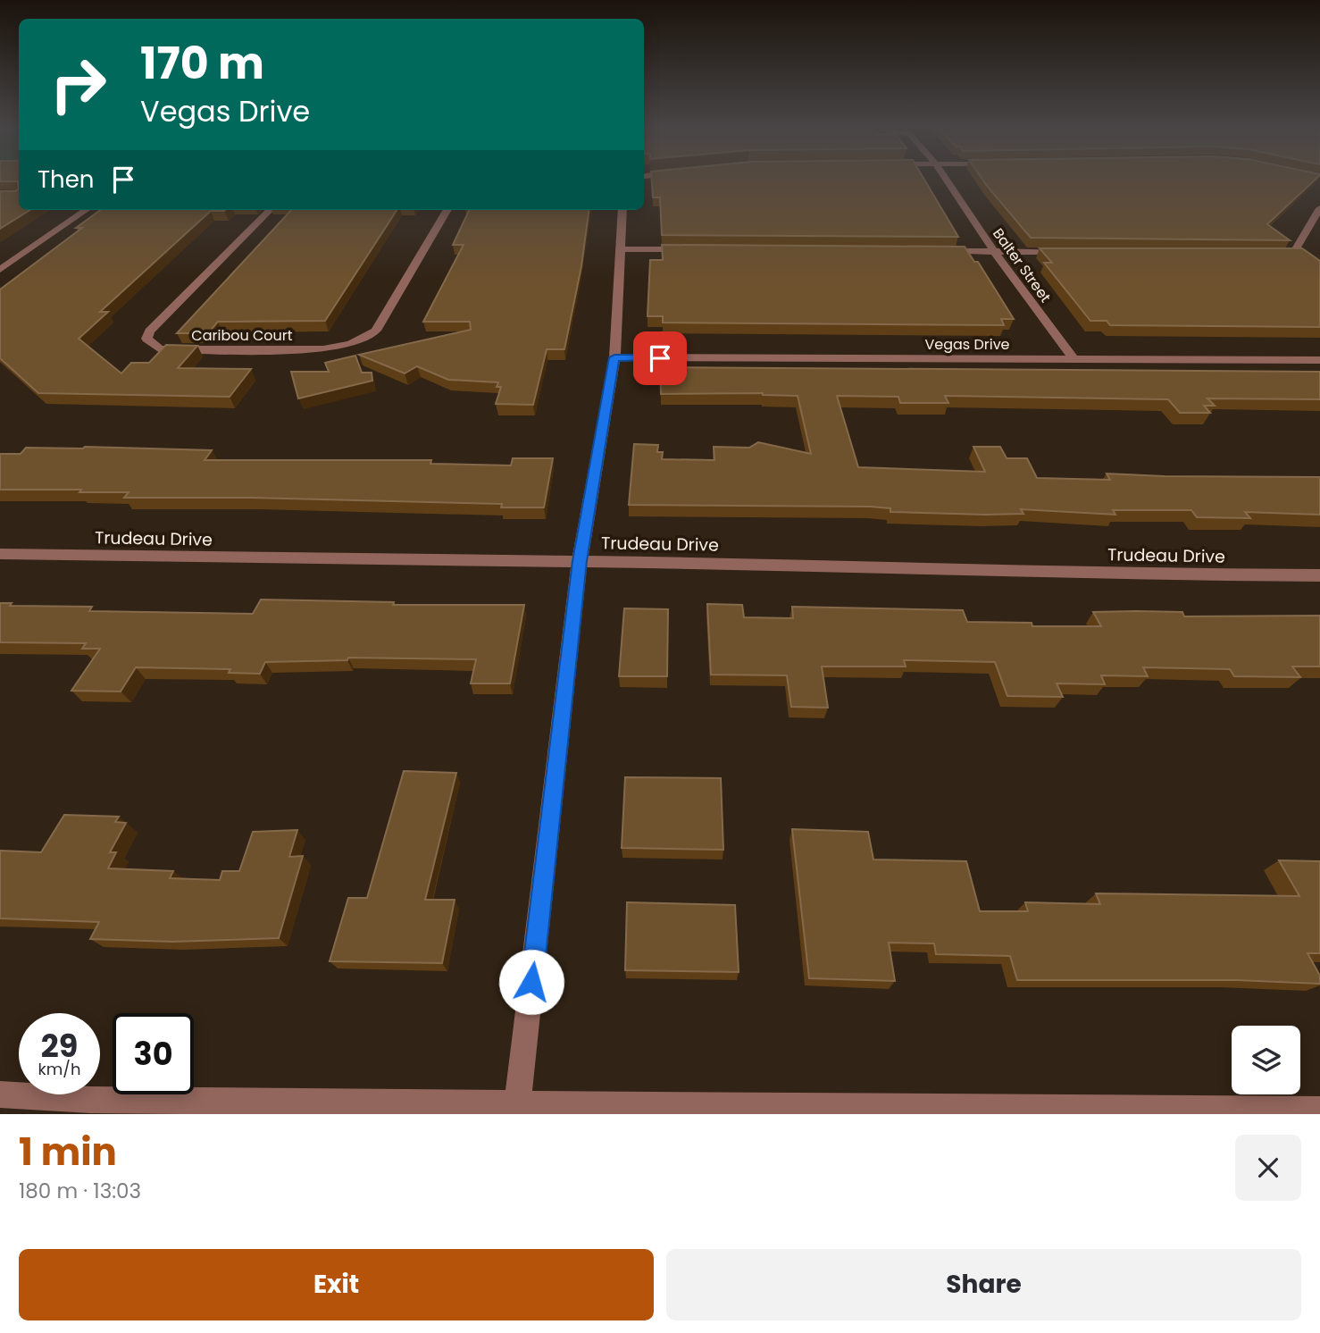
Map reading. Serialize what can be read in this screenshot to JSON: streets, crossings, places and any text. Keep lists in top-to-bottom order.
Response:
{
  "streets": {
    "street": [
      "Balter Street",
      "Caribou Court",
      "Vegas Drive",
      "Trudeau Drive"
    ]
  },
  "crossings": [
    ["Balter Street", "Vegas Drive"]
  ],
  "page": {
    "turn": ["170 m", "Vegas Drive"],
    "then": "Then",
    "speed": "29 km/h",
    "limit": "30",
    "heading": ["1 min", "180 m · 13:03"],
    "buttons": ["Exit", "Share"]
  }
}
